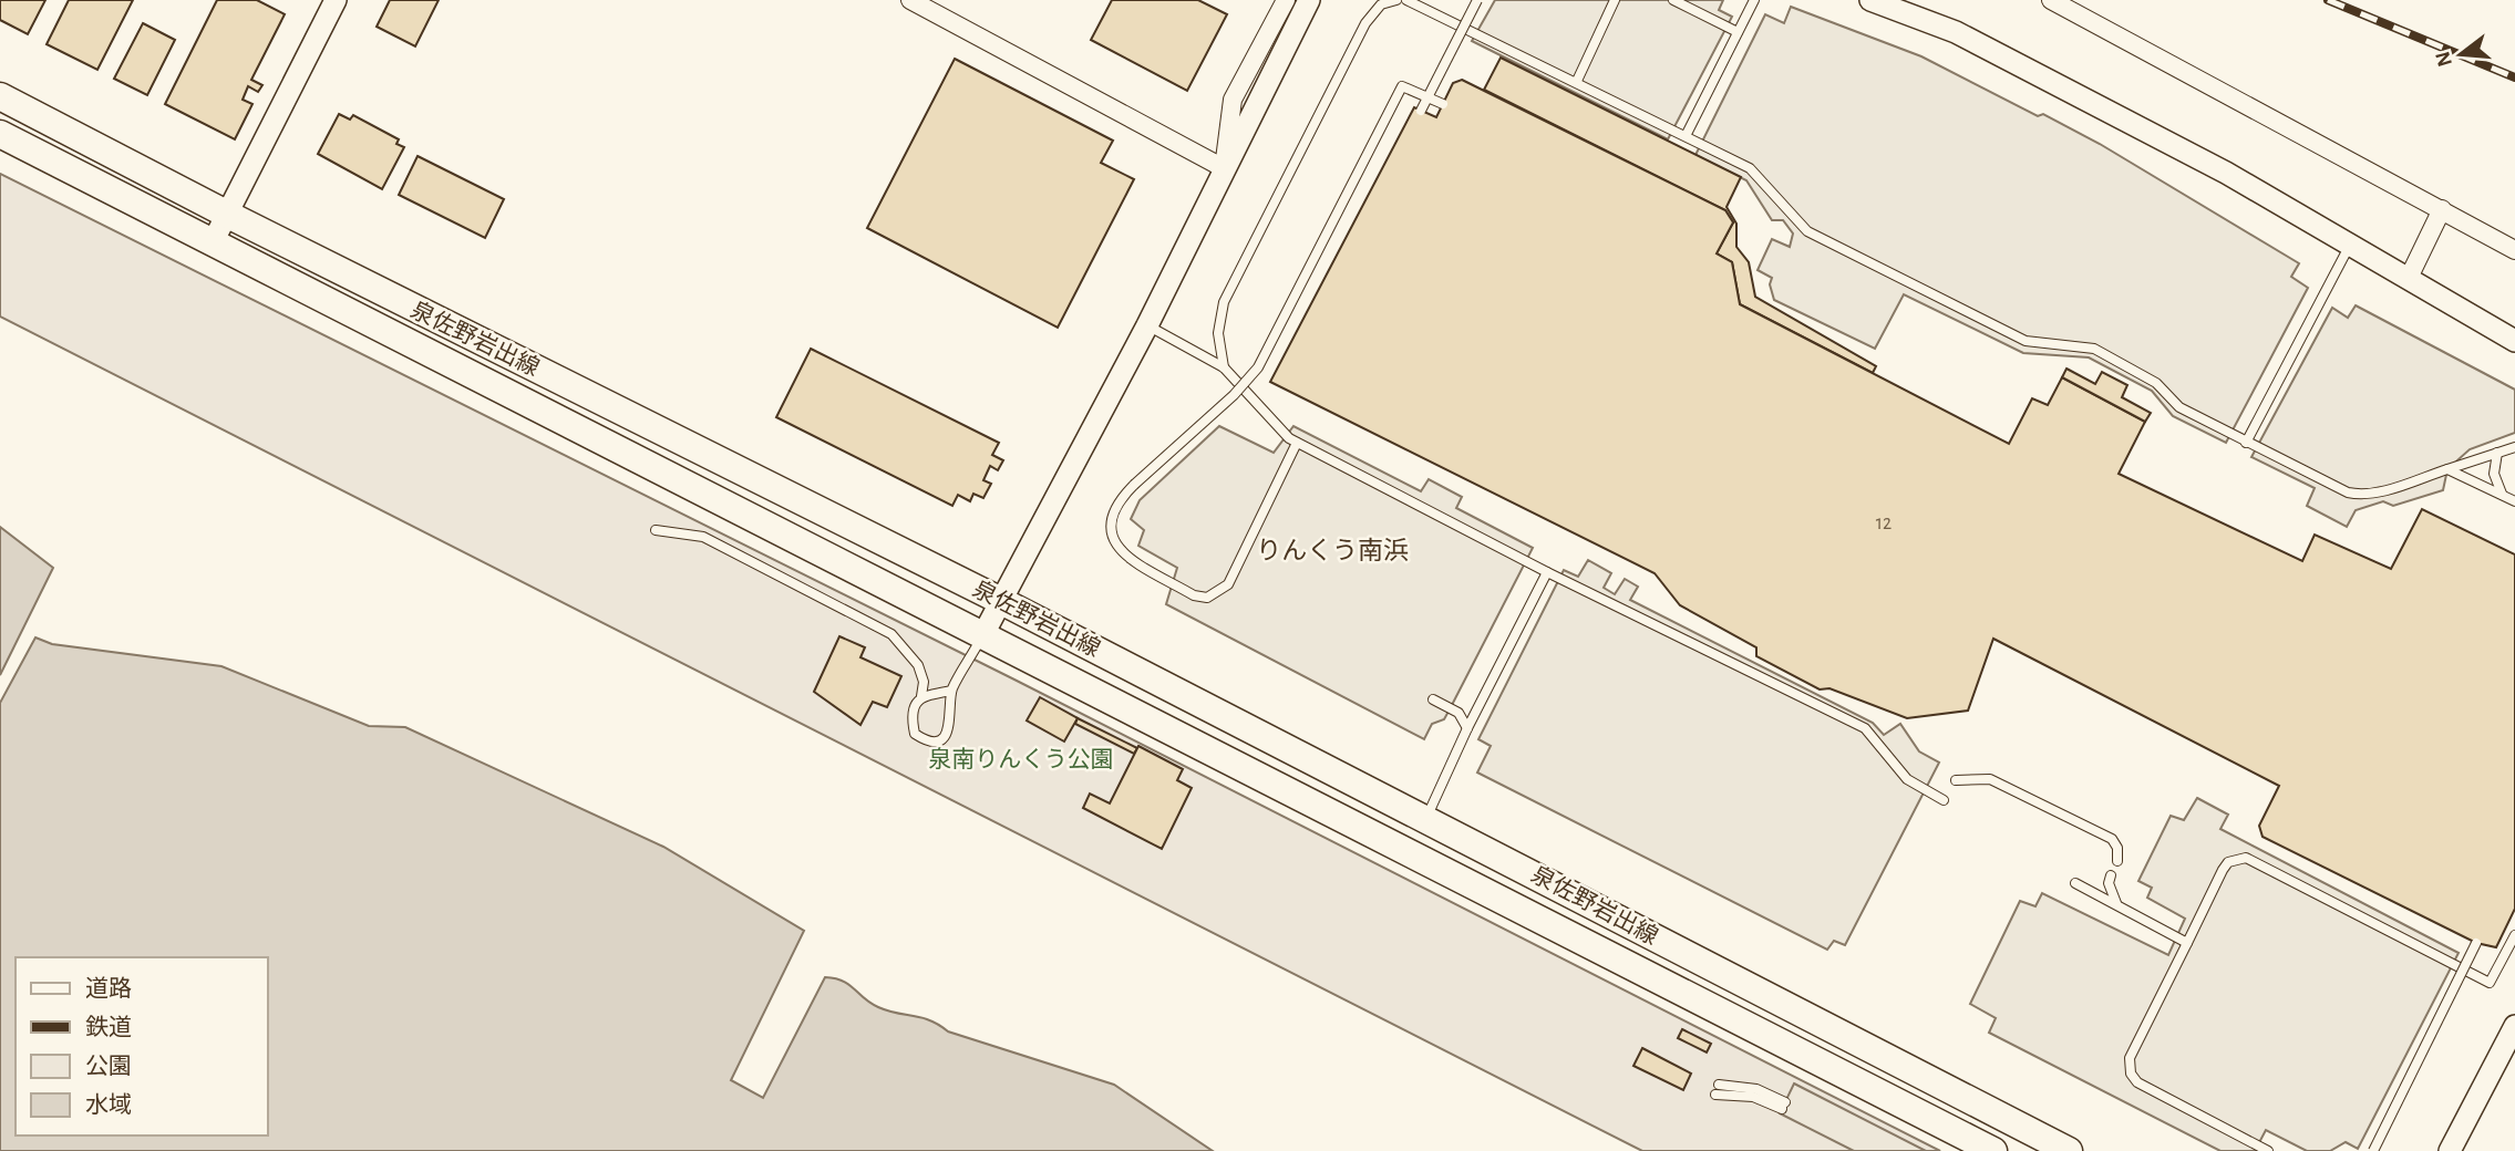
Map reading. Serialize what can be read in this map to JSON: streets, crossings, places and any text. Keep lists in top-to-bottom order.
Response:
{
  "streets": {
    "main road": ["泉佐野岩出線"]
  },
  "districts": ["りんくう南浜"],
  "parks": ["泉南りんくう公園"],
  "house_numbers": ["12"],
  "legend": [
    "道路",
    "鉄道",
    "公園",
    "水域"
  ],
  "north": "left"
}
